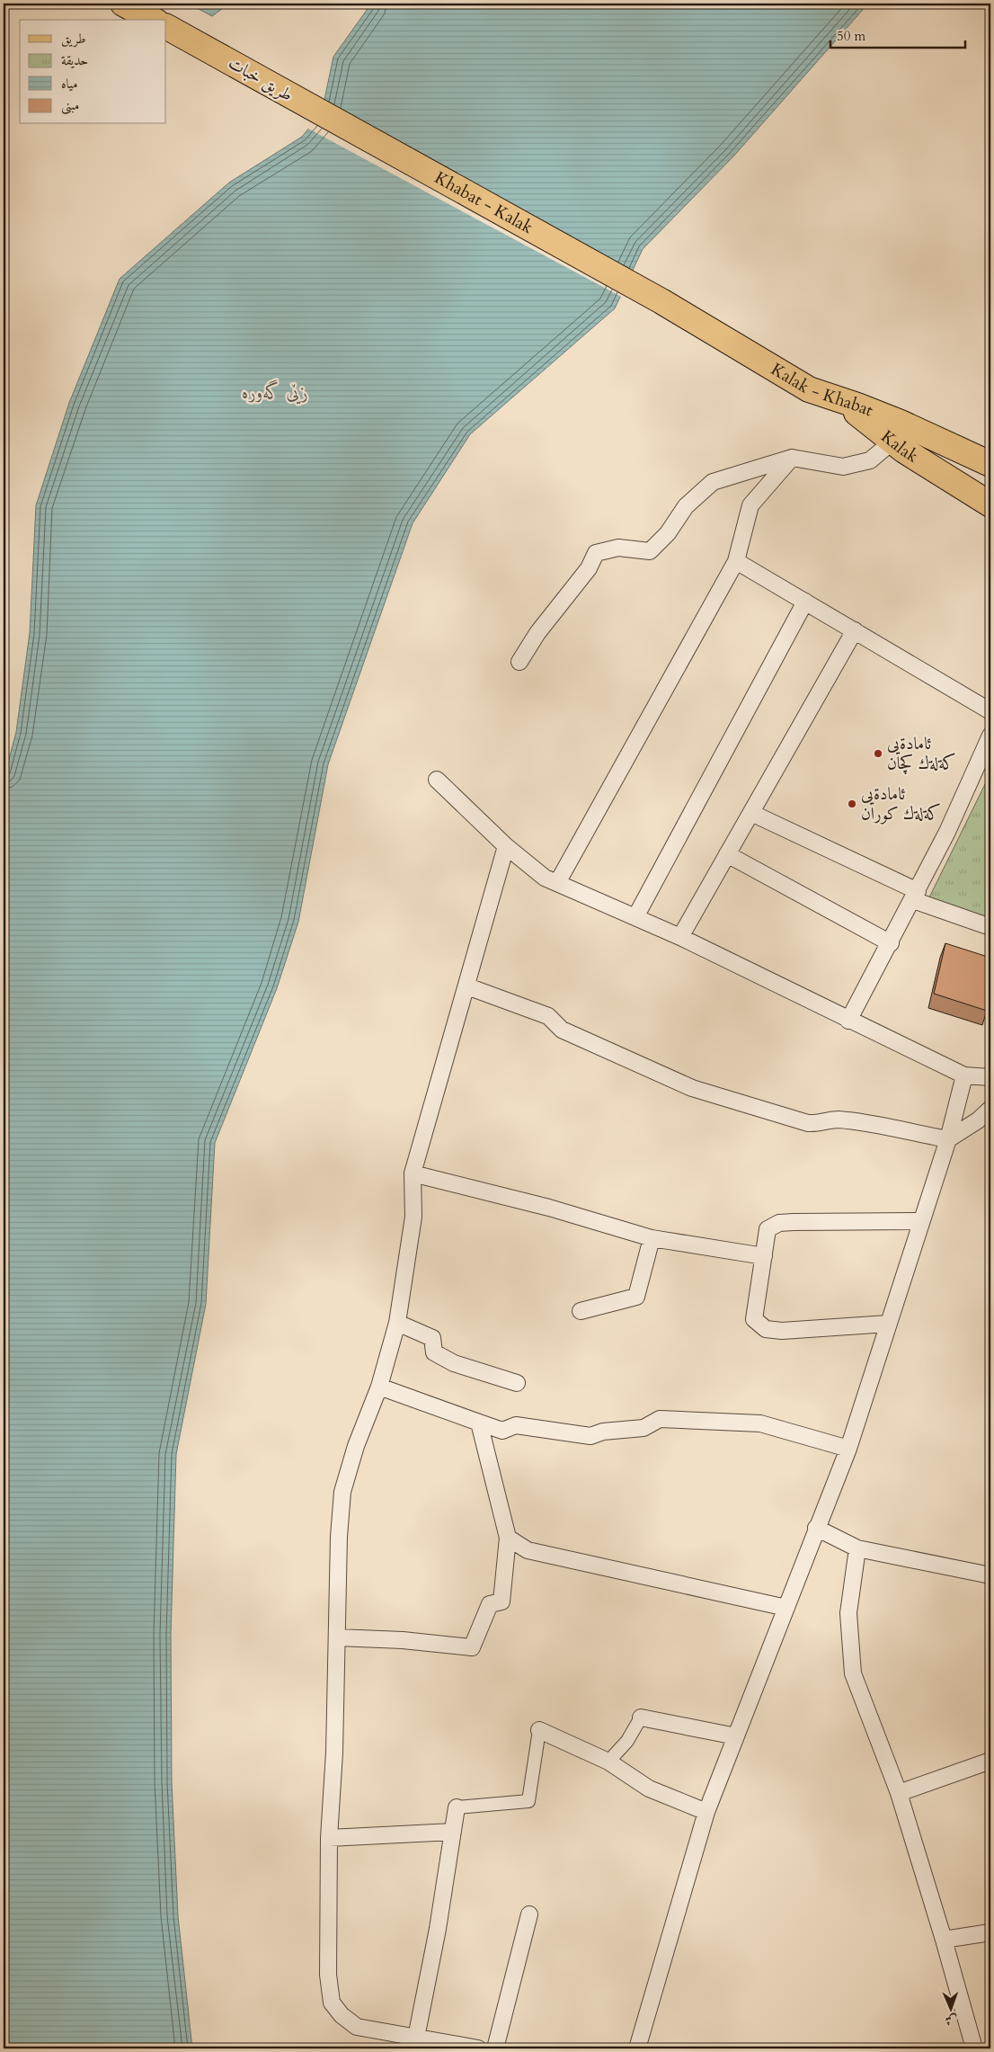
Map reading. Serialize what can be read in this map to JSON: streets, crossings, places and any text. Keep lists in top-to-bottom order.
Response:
{
  "streets": {
    "main road": [
      "طريق خبات",
      "Khabat - Kalak",
      "Kalak - Khabat",
      "Kalak"
    ]
  },
  "crossings": [
    ["طريق خبات", "Khabat - Kalak"],
    ["Khabat - Kalak", "Kalak - Khabat"],
    ["Kalak - Khabat", "Kalak"]
  ],
  "water": ["زێی گەورە"],
  "places": ["ئامادةيى كةلةك كچان", "ئامادةيى كةلةك كوران"],
  "legend": [
    "طريق",
    "حديقة",
    "مياه",
    "مبنى"
  ],
  "scale_bar": "50 m",
  "north": "bottom"
}
